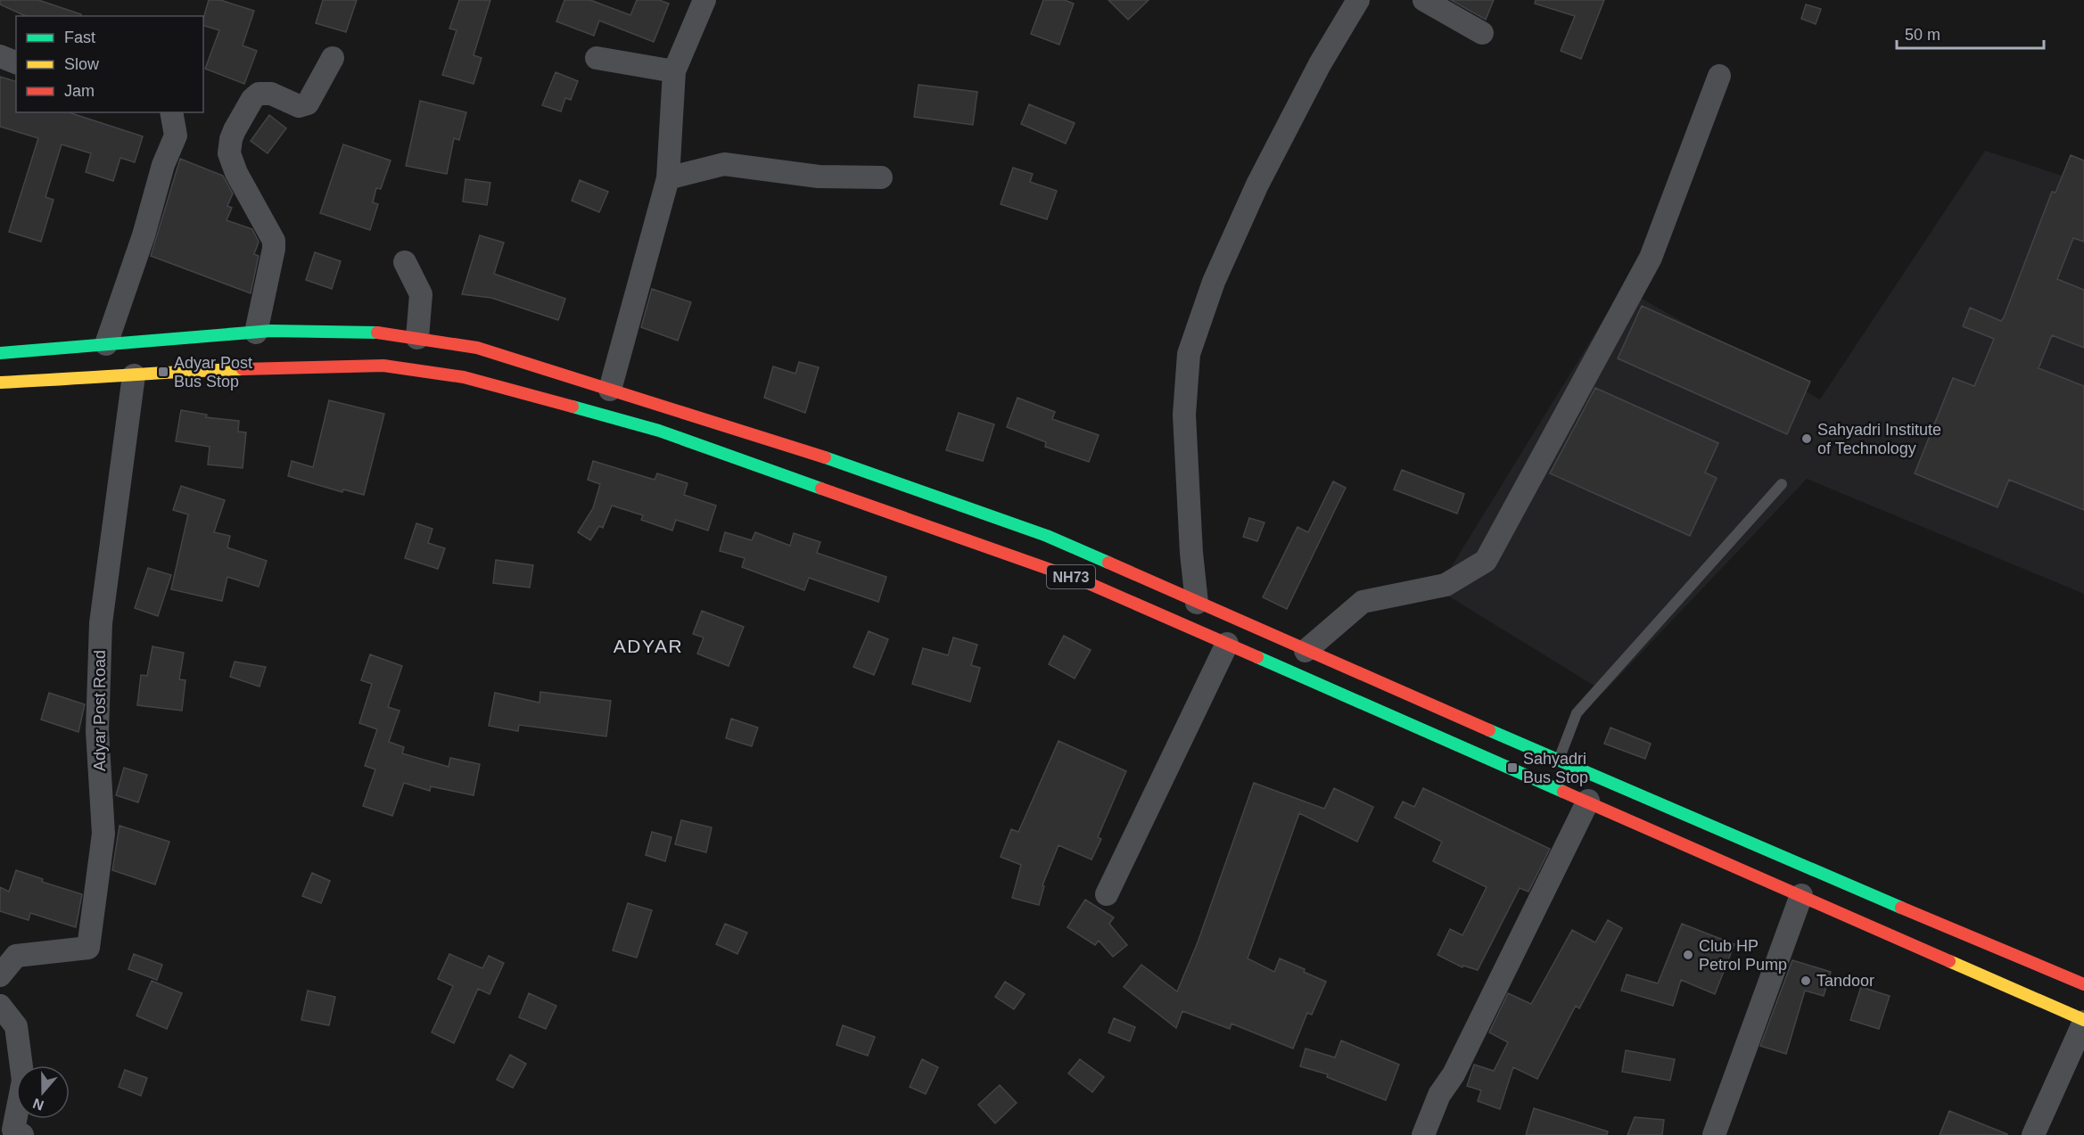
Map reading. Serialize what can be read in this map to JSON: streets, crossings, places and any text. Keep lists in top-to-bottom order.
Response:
{
  "streets": {
    "highway": ["NH73"],
    "street": ["Adyar Post Road"]
  },
  "crossings": [
    ["NH73", "Adyar Post Road"]
  ],
  "districts": ["ADYAR"],
  "places": {
    "transit": ["Adyar Post Bus Stop", "Sahyadri Bus Stop"],
    "other": ["Sahyadri Institute of Technology", "Club HP Petrol Pump", "Tandoor"]
  },
  "legend": ["Fast", "Slow", "Jam"],
  "scale_bar": "50 m",
  "north": "bottom"
}
